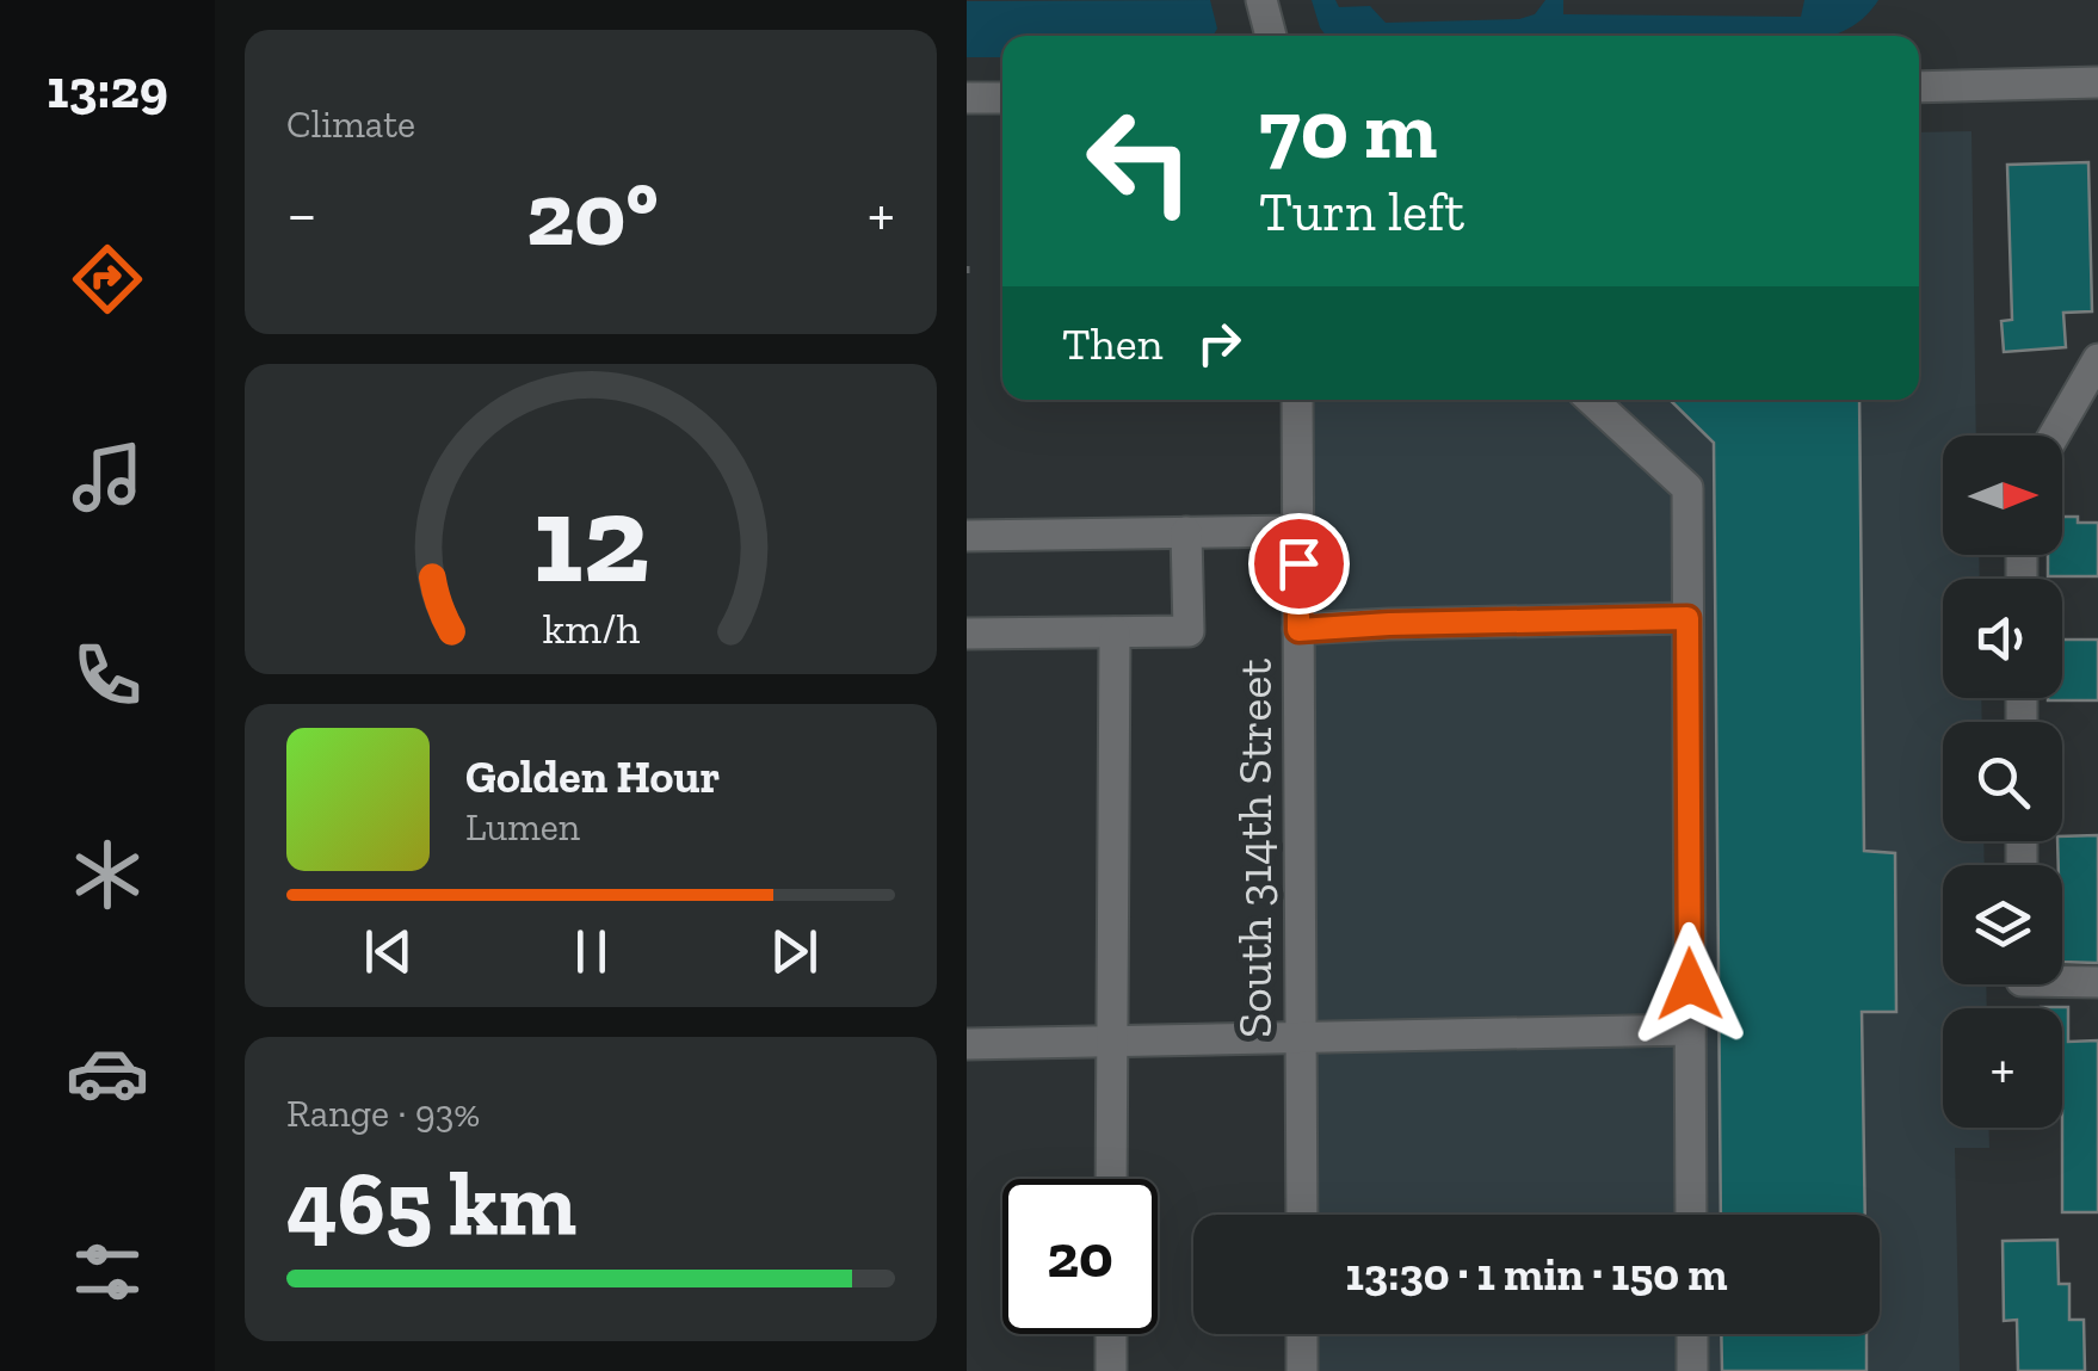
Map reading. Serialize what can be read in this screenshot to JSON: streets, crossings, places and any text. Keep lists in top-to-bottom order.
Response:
{
  "streets": {
    "street": ["South 314th Street"]
  },
  "north": "right",
  "page": {
    "tabs": "13:29",
    "tile": [
      "Climate",
      ["Range · 93%", "465 km"]
    ],
    "turn": ["70 m", "Turn left"],
    "heat": ["−", "20°", "+"],
    "then": "Then",
    "map_buttons": "+",
    "song": ["Golden Hour", "Lumen"],
    "limit": "20",
    "trip": "13:30 · 1 min · 150 m",
    "gauge": ["12", "km/h"]
  }
}
